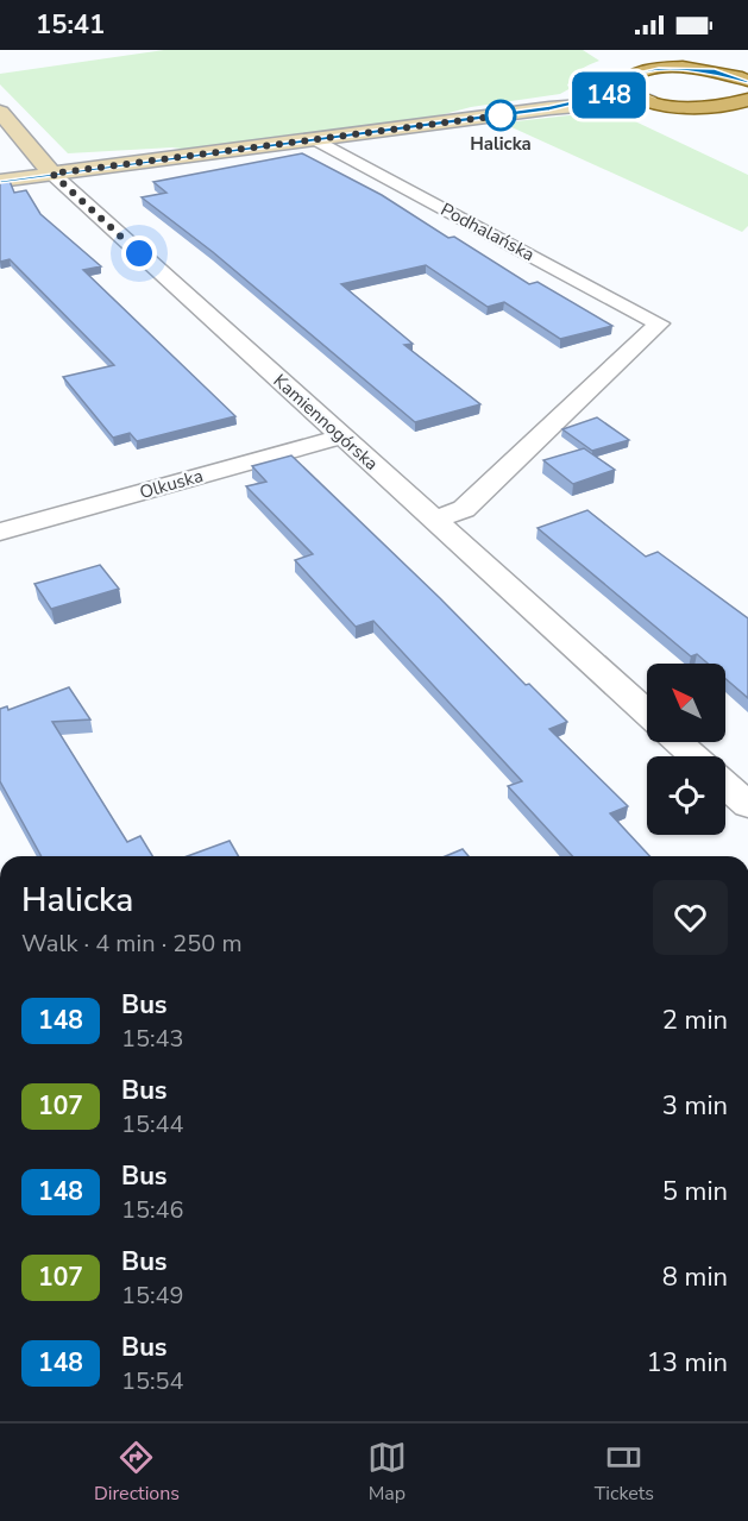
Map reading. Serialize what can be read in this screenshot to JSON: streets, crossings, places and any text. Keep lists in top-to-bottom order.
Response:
{
  "streets": {
    "street": ["Podhalańska", "Kamiennogórska", "Olkuska"]
  },
  "crossings": [
    ["Podhalańska", "Kamiennogórska"],
    ["Kamiennogórska", "Olkuska"]
  ],
  "places": ["Halicka"],
  "lines": ["bus line 148"],
  "north": "top left",
  "page": {
    "status": "15:41",
    "on_map": "148",
    "heading": ["Halicka", "Walk · 4 min · 250 m"],
    "list": [
      {
        "mark": "148",
        "name": "Bus",
        "note": "15:43",
        "value": "2 min"
      },
      {
        "mark": "107",
        "name": "Bus",
        "note": "15:44",
        "value": "3 min"
      },
      {
        "mark": "148",
        "name": "Bus",
        "note": "15:46",
        "value": "5 min"
      },
      {
        "mark": "107",
        "name": "Bus",
        "note": "15:49",
        "value": "8 min"
      },
      {
        "mark": "148",
        "name": "Bus",
        "note": "15:54",
        "value": "13 min"
      }
    ],
    "tabs": ["Directions", "Map", "Tickets"]
  }
}
